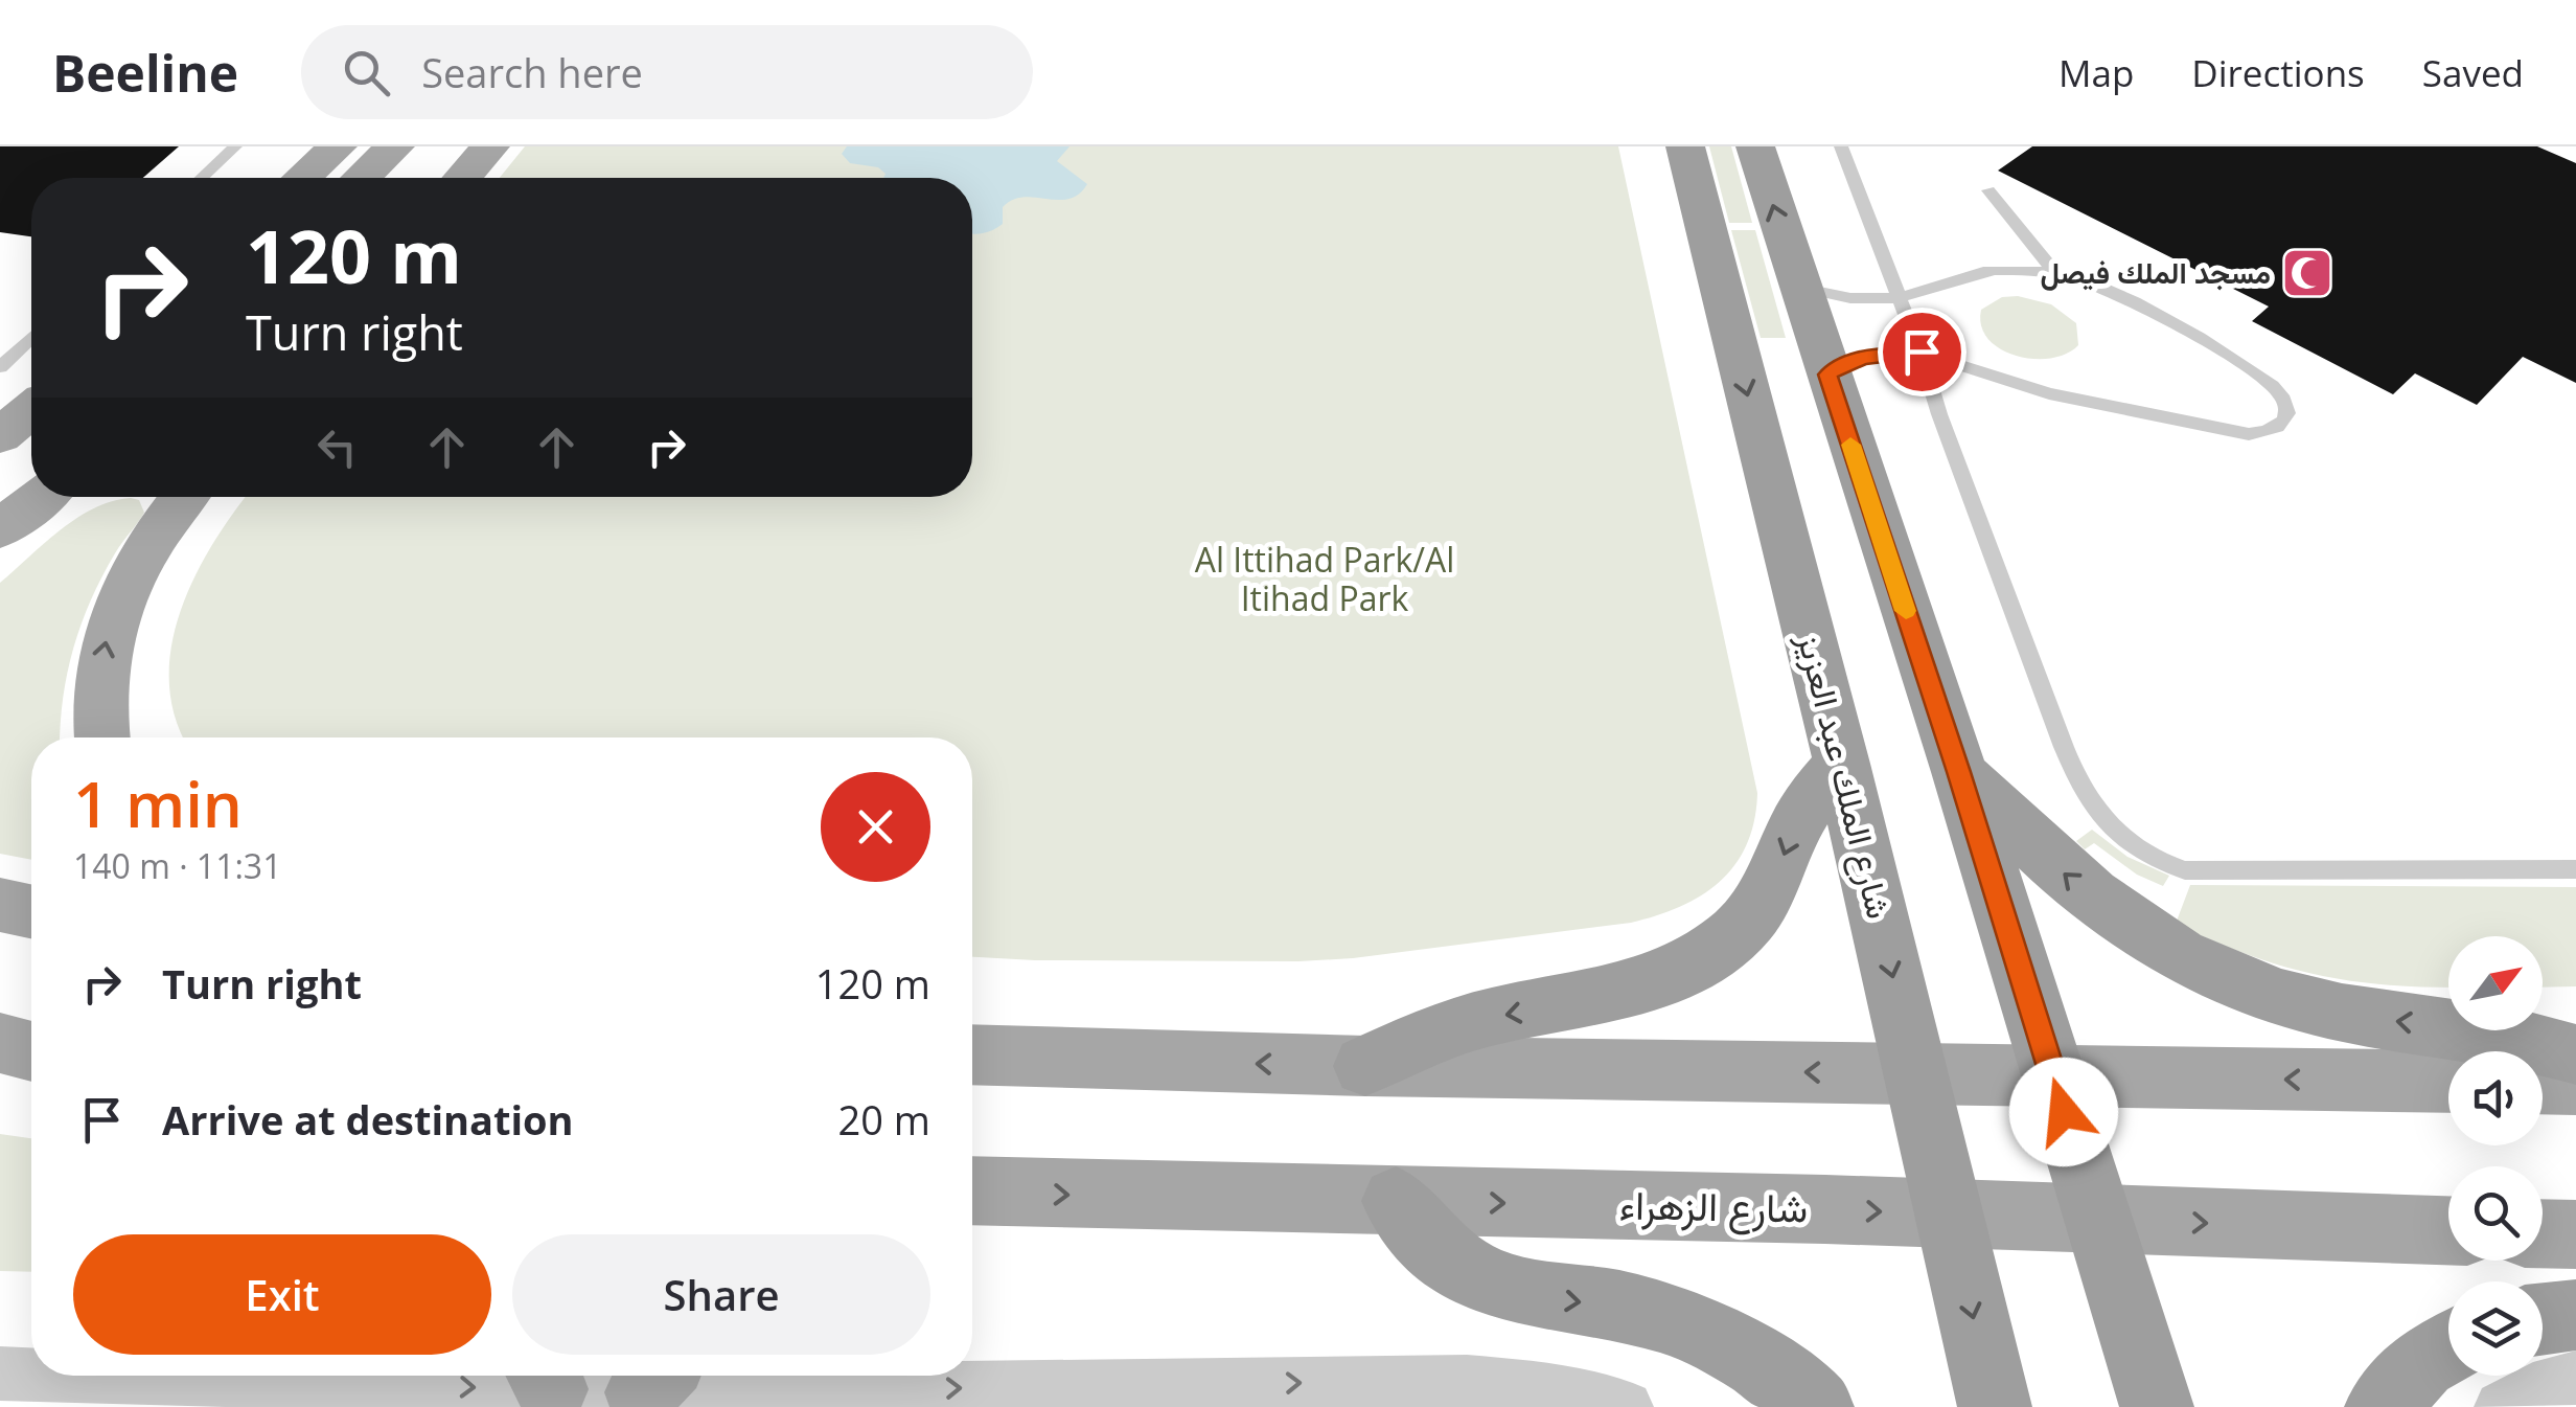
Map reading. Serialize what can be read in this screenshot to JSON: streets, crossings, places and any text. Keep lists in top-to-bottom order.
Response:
{
  "streets": {
    "highway": ["شارع الملك عبد العزيز"],
    "main road": ["شارع الزهراء"]
  },
  "crossings": [
    ["شارع الملك عبد العزيز", "شارع الزهراء"]
  ],
  "parks": ["Al Ittihad Park/Al Itihad Park"],
  "places": {
    "mosque": ["مسجد الملك فيصل"]
  },
  "north": "top right",
  "page": {
    "header": "Beeline",
    "search": "Search here",
    "nav": ["Map", "Directions", "Saved"],
    "turn": ["120 m", "Turn right"],
    "heading": ["1 min", "140 m · 11:31"],
    "list": [
      {
        "name": "Turn right",
        "value": "120 m"
      },
      {
        "name": "Arrive at destination",
        "value": "20 m"
      }
    ],
    "buttons": ["Exit", "Share"]
  }
}
